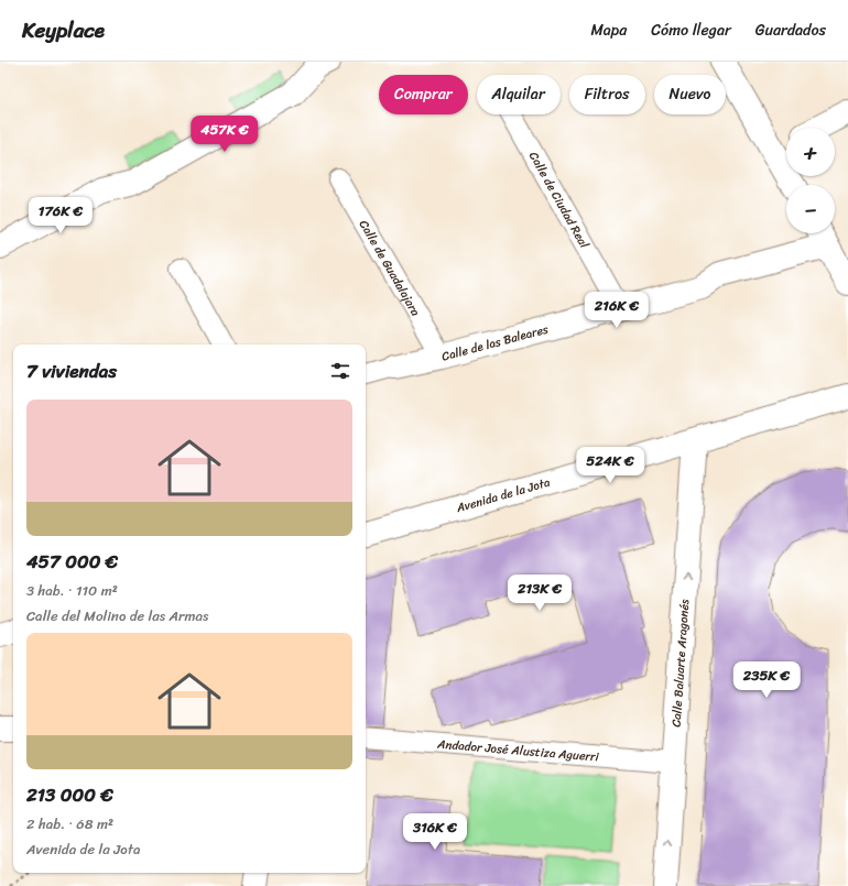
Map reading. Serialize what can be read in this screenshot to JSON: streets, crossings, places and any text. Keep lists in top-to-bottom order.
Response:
{
  "streets": {
    "street": [
      "Calle de Ciudad Real",
      "Calle de Guadalajara",
      "Calle de las Baleares",
      "Avenida de la Jota",
      "Calle Baluarte Aragonés",
      "Andador José Alustiza Aguerri"
    ]
  },
  "crossings": [
    ["Calle de Ciudad Real", "Calle de las Baleares"],
    ["Calle de Guadalajara", "Calle de las Baleares"],
    ["Avenida de la Jota", "Calle Baluarte Aragonés"],
    ["Calle Baluarte Aragonés", "Andador José Alustiza Aguerri"]
  ],
  "one_way": ["Calle Baluarte Aragonés"],
  "page": {
    "header": "Keyplace",
    "nav": ["Mapa", "Cómo llegar", "Guardados"],
    "chip": [
      "Comprar",
      "Alquilar",
      "Filtros",
      "Nuevo"
    ],
    "price": [
      "457K €",
      "176K €",
      "216K €",
      "524K €",
      "213K €",
      "235K €",
      "316K €"
    ],
    "map_buttons": ["+", "−"],
    "heading": "7 viviendas",
    "list": [
      {
        "name": "457 000 €",
        "note": "3 hab. · 110 m² · Calle del Molino de las Armas"
      },
      {
        "name": "213 000 €",
        "note": "2 hab. · 68 m² · Avenida de la Jota"
      }
    ]
  }
}
